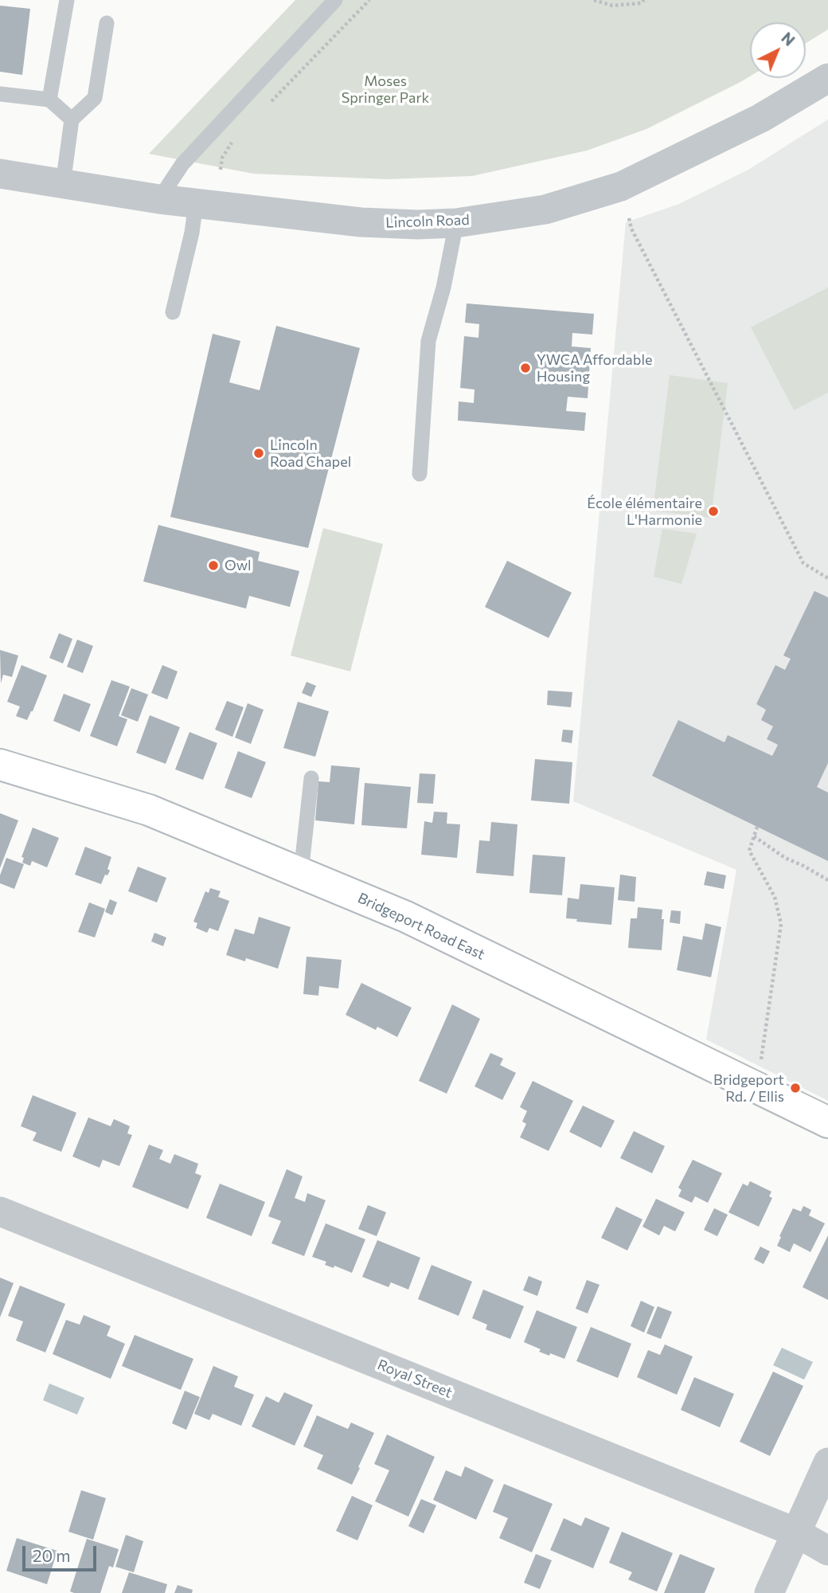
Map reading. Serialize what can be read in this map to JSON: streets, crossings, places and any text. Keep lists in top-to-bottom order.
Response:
{
  "streets": {
    "main road": ["Bridgeport Road East"],
    "street": ["Lincoln Road", "Royal Street"]
  },
  "parks": ["Moses Springer Park"],
  "places": [
    "YWCA Affordable Housing",
    "Lincoln Road Chapel",
    "École élémentaire L'Harmonie",
    "Owl",
    "Bridgeport Rd. / Ellis"
  ],
  "scale_bar": "20 m",
  "north": "top right"
}
